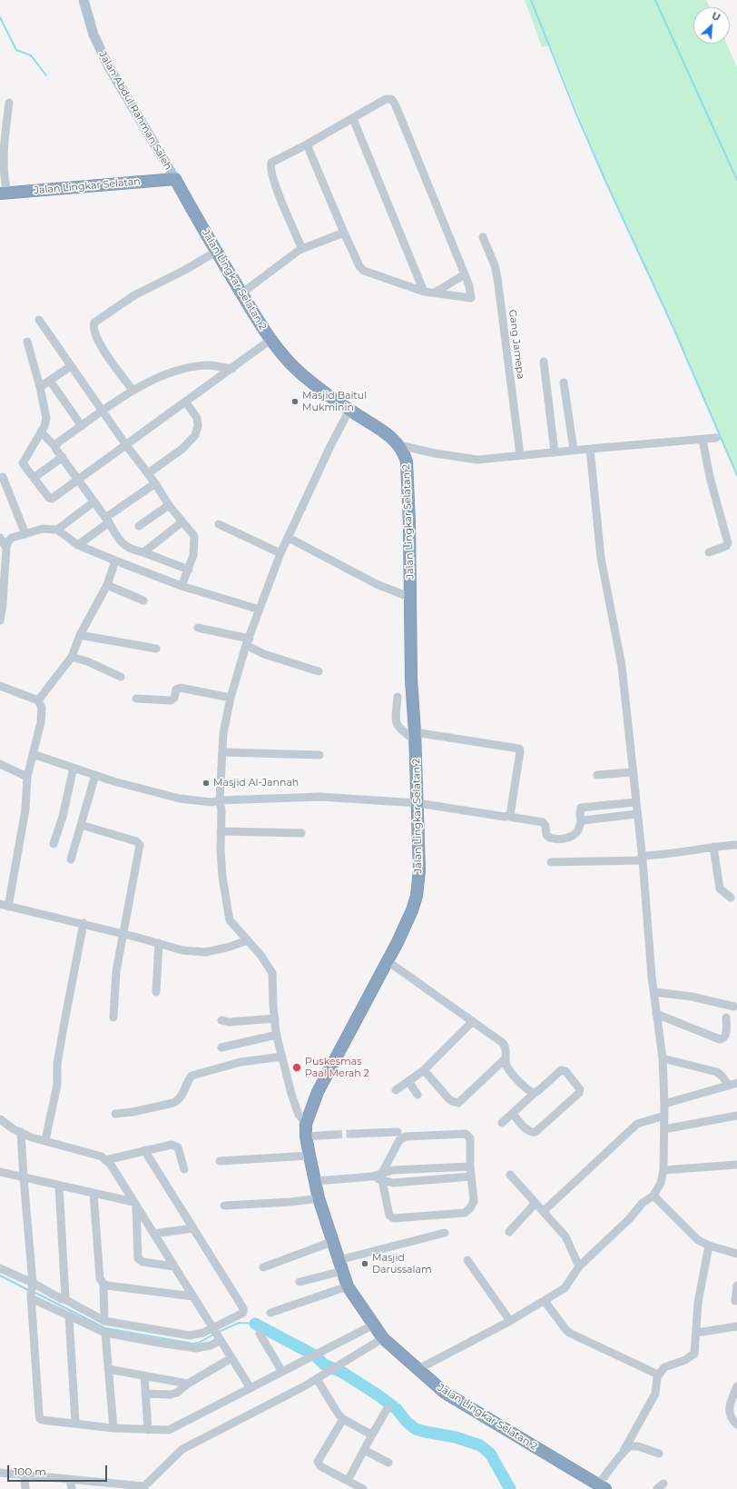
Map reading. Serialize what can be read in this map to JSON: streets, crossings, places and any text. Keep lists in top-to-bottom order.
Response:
{
  "streets": {
    "highway": ["Jalan Lingkar Selatan", "Jalan Lingkar Selatan 2"],
    "main road": ["Jalan Abdul Rahman Saleh"],
    "street": ["Gang Jamepa"]
  },
  "crossings": [
    ["Jalan Abdul Rahman Saleh", "Jalan Lingkar Selatan"],
    ["Jalan Abdul Rahman Saleh", "Jalan Lingkar Selatan 2"],
    ["Jalan Lingkar Selatan", "Jalan Lingkar Selatan 2"]
  ],
  "places": [
    "Masjid Baitul Mukminin",
    "Masjid Al-Jannah",
    "Puskesmas Paal Merah 2",
    "Masjid Darussalam"
  ],
  "scale_bar": "100 m",
  "north": "top right"
}
